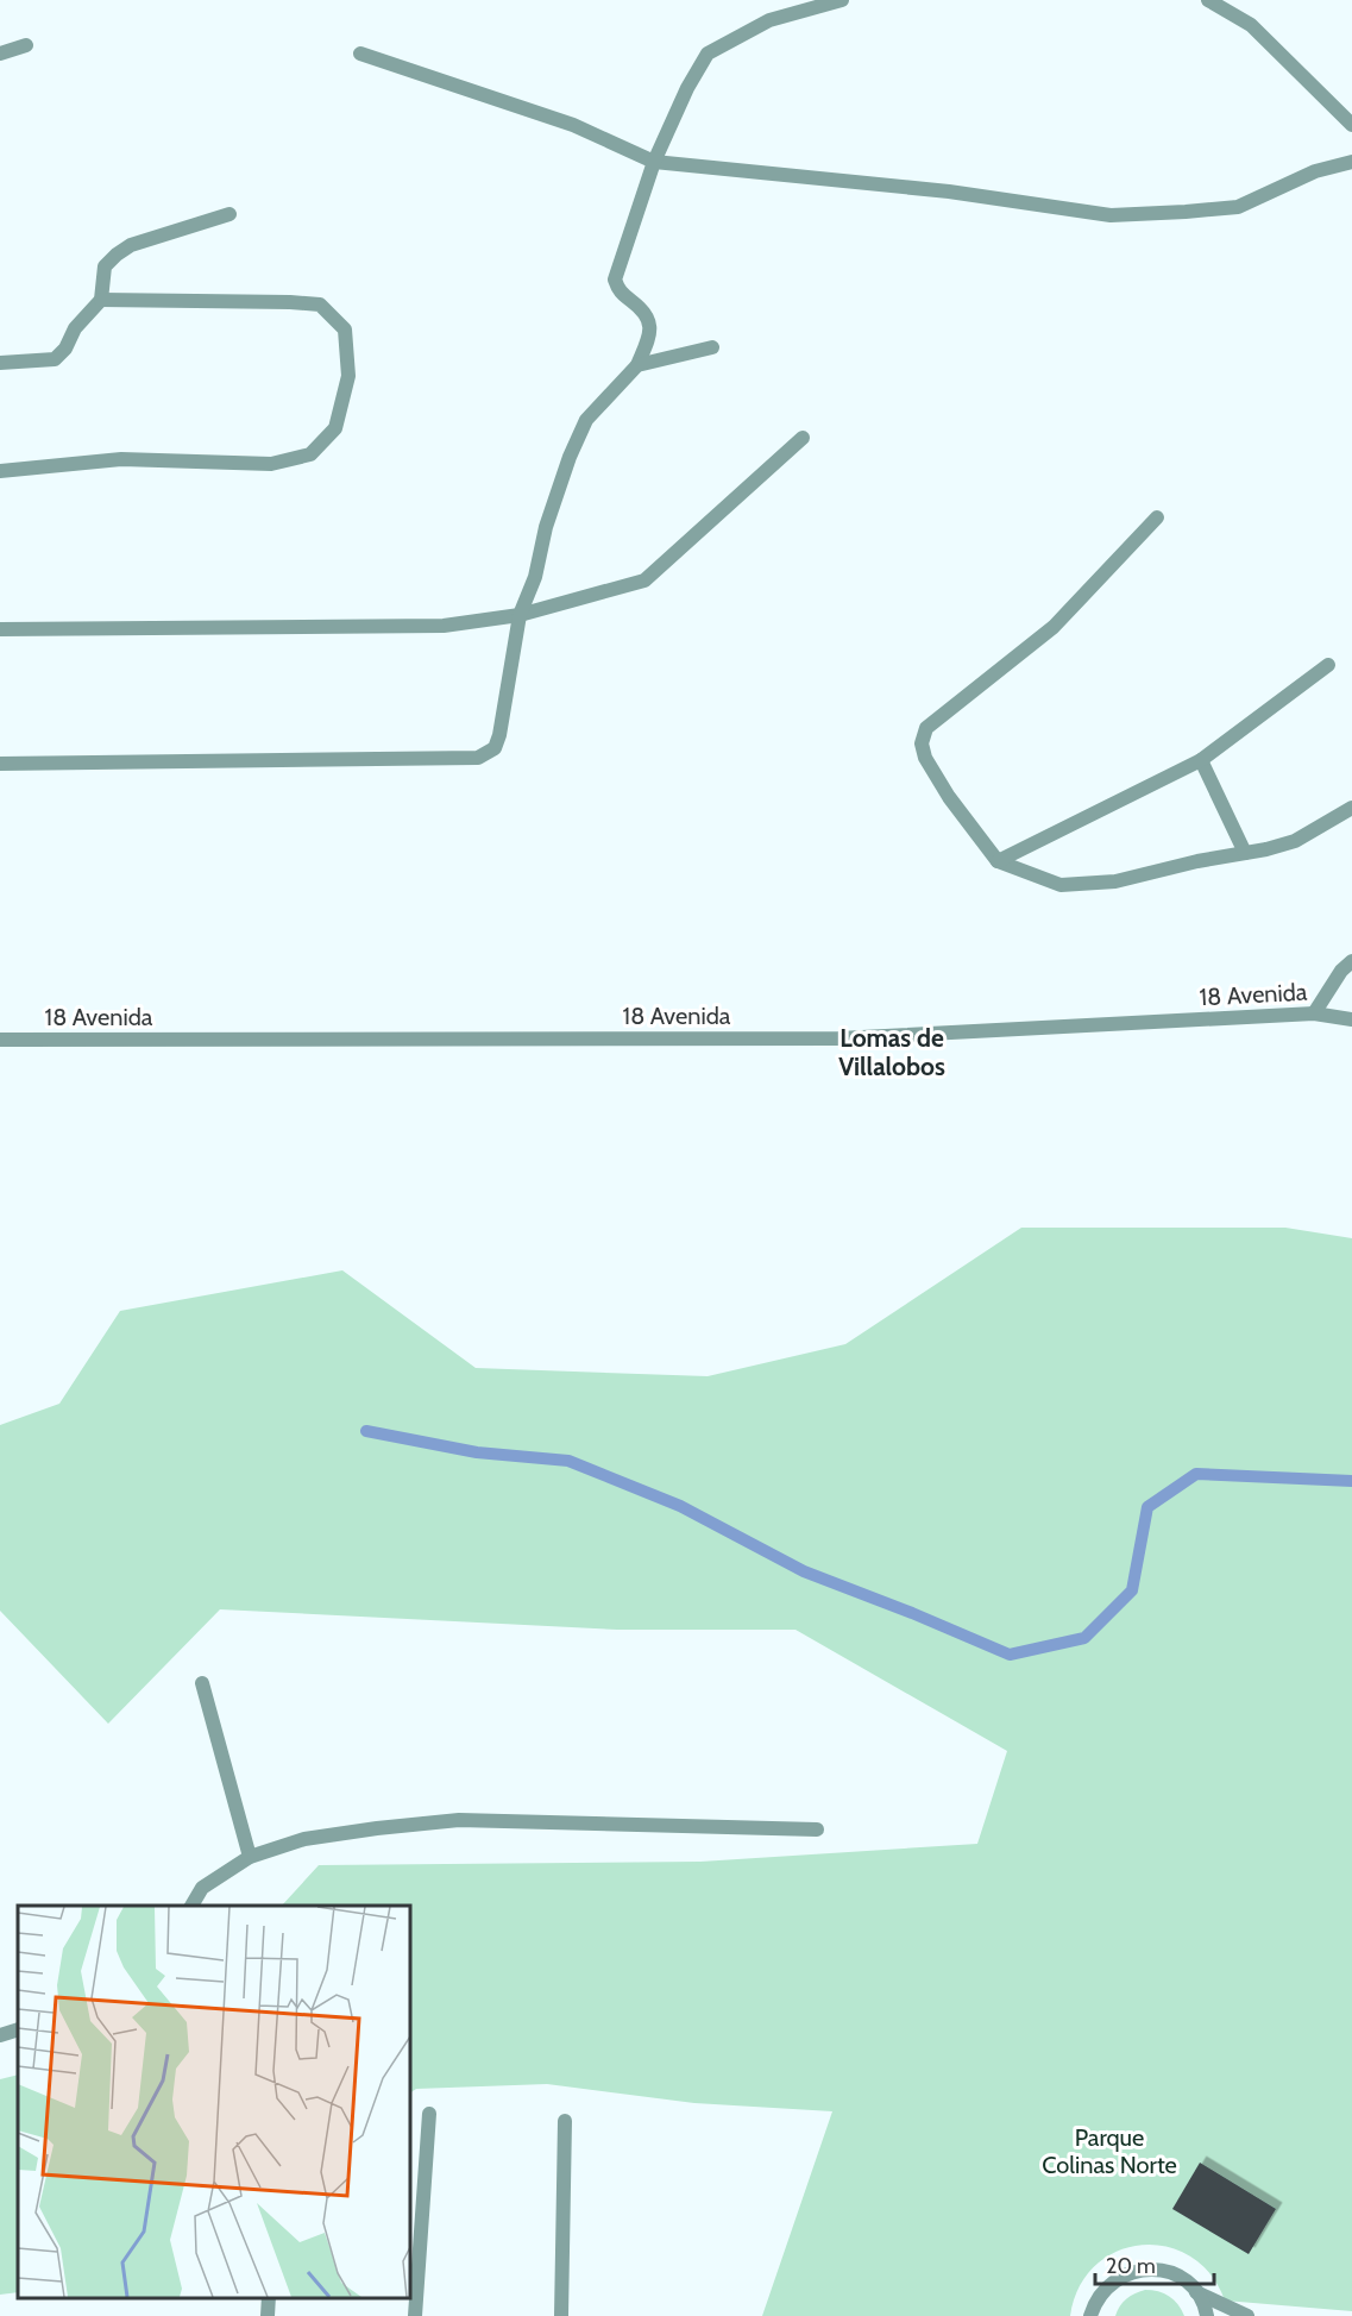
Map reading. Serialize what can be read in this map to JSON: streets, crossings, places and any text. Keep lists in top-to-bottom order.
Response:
{
  "streets": {
    "street": ["18 Avenida"]
  },
  "districts": ["Lomas de Villalobos"],
  "parks": ["Parque Colinas Norte"],
  "scale_bar": "20 m"
}
